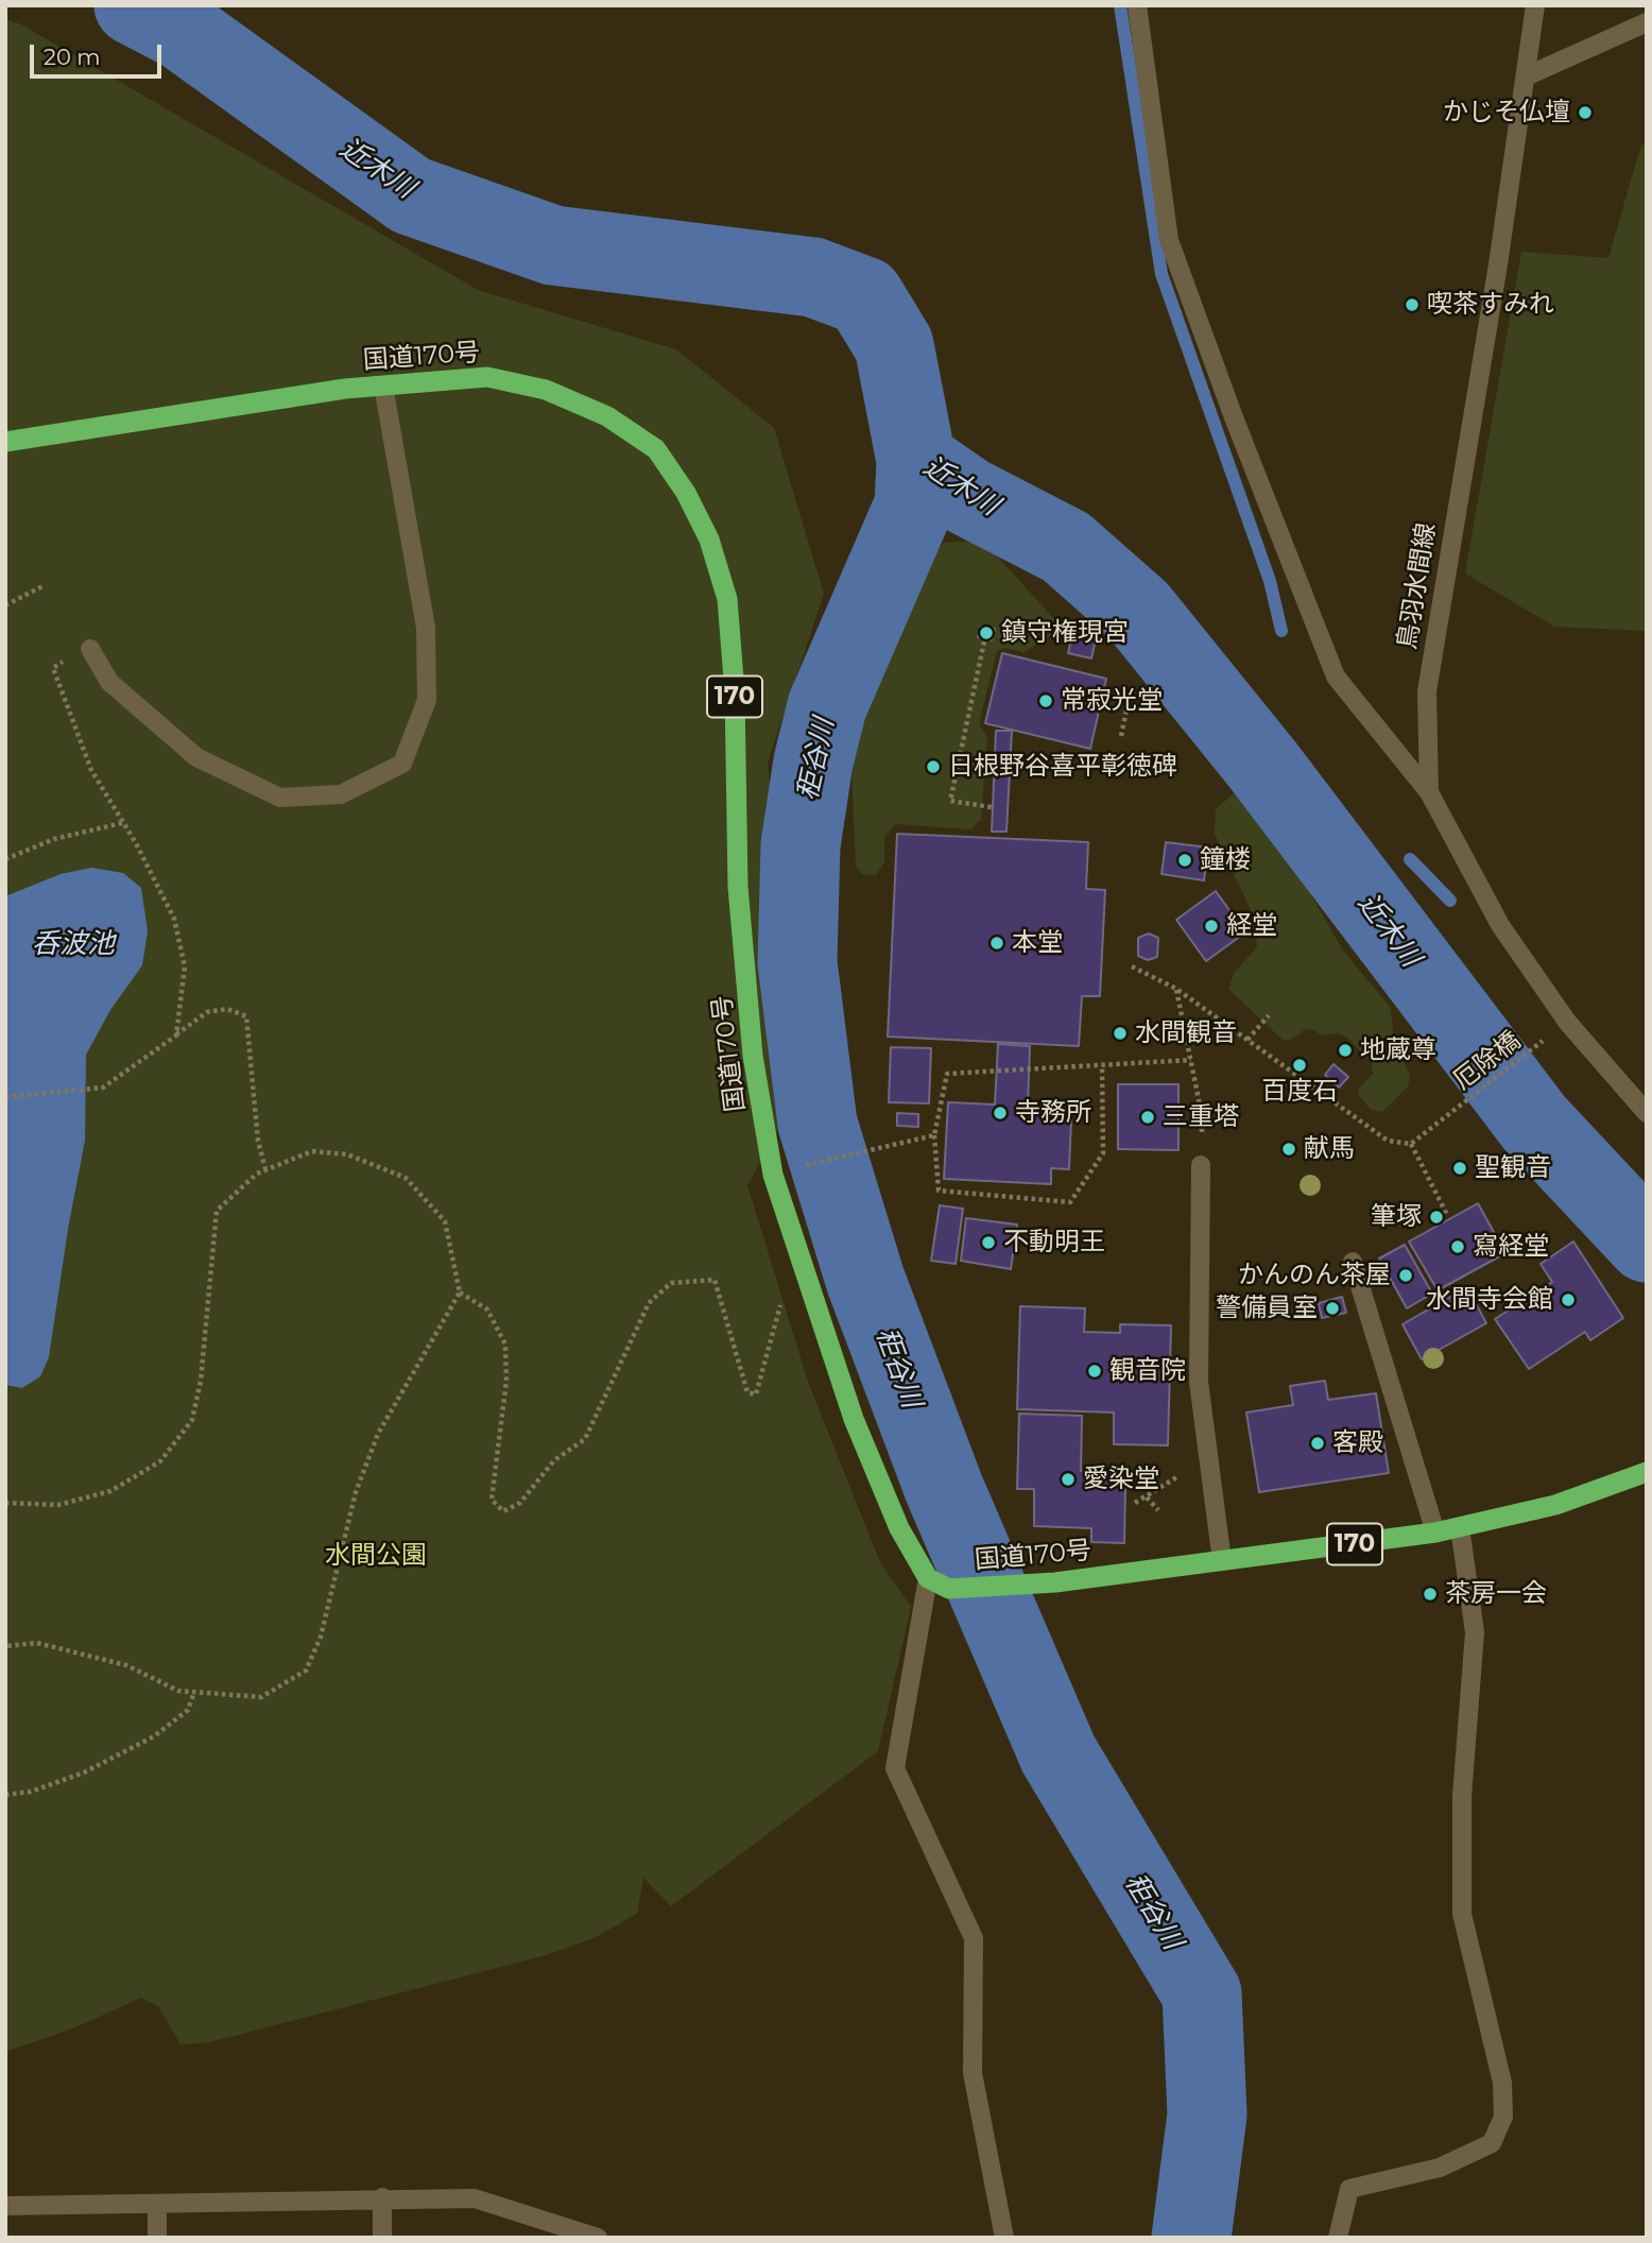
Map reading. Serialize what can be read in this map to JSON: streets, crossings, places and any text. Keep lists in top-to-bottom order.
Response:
{
  "streets": {
    "highway": ["国道170号", "170"],
    "street": ["鳥羽水間線"],
    "path": ["厄除橋"]
  },
  "water": ["近木川", "秬谷川", "呑波池"],
  "parks": ["水間公園"],
  "places": [
    "かじそ仏壇",
    "喫茶すみれ",
    "鎮守権現宮",
    "常寂光堂",
    "日根野谷喜平彰徳碑",
    "鐘楼",
    "経堂",
    "本堂",
    "水間観音",
    "地蔵尊",
    "百度石",
    "寺務所",
    "三重塔",
    "献馬",
    "聖観音",
    "筆塚",
    "不動明王",
    "寫経堂",
    "かんのん茶屋",
    "水間寺会館",
    "警備員室",
    "観音院",
    "客殿",
    "愛染堂",
    "茶房一会"
  ],
  "scale_bar": "20 m"
}
